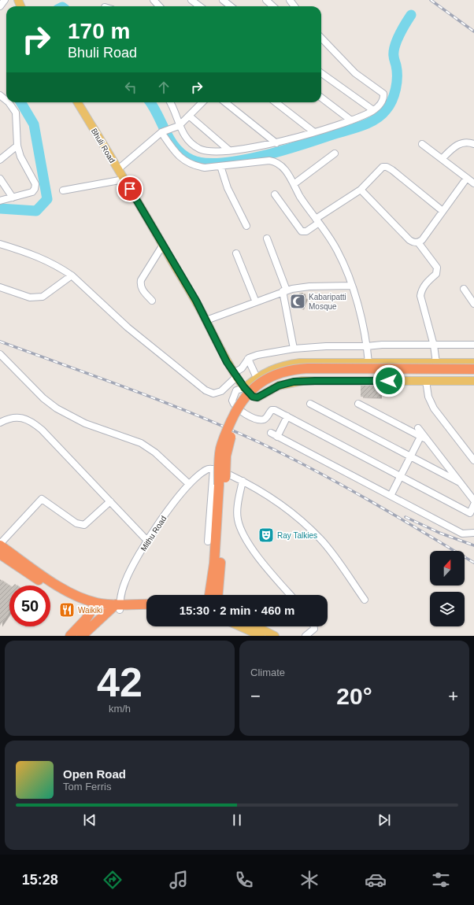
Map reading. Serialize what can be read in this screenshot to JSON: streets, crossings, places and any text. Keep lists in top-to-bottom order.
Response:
{
  "streets": {
    "main road": ["Bhuli Road"],
    "street": ["Mithu Road"]
  },
  "places": {
    "mosque": ["Kabaripatti Mosque"],
    "theatre": ["Ray Talkies"],
    "restaurant": ["Waikiki"]
  },
  "north": "top",
  "page": {
    "turn": ["170 m", "Bhuli Road"],
    "limit": "50",
    "trip": "15:30 · 2 min · 460 m",
    "tile": [
      ["42", "km/h"],
      "Climate"
    ],
    "heat": ["−", "20°", "+"],
    "song": ["Open Road", "Tom Ferris"],
    "tabs": "15:28"
  }
}
